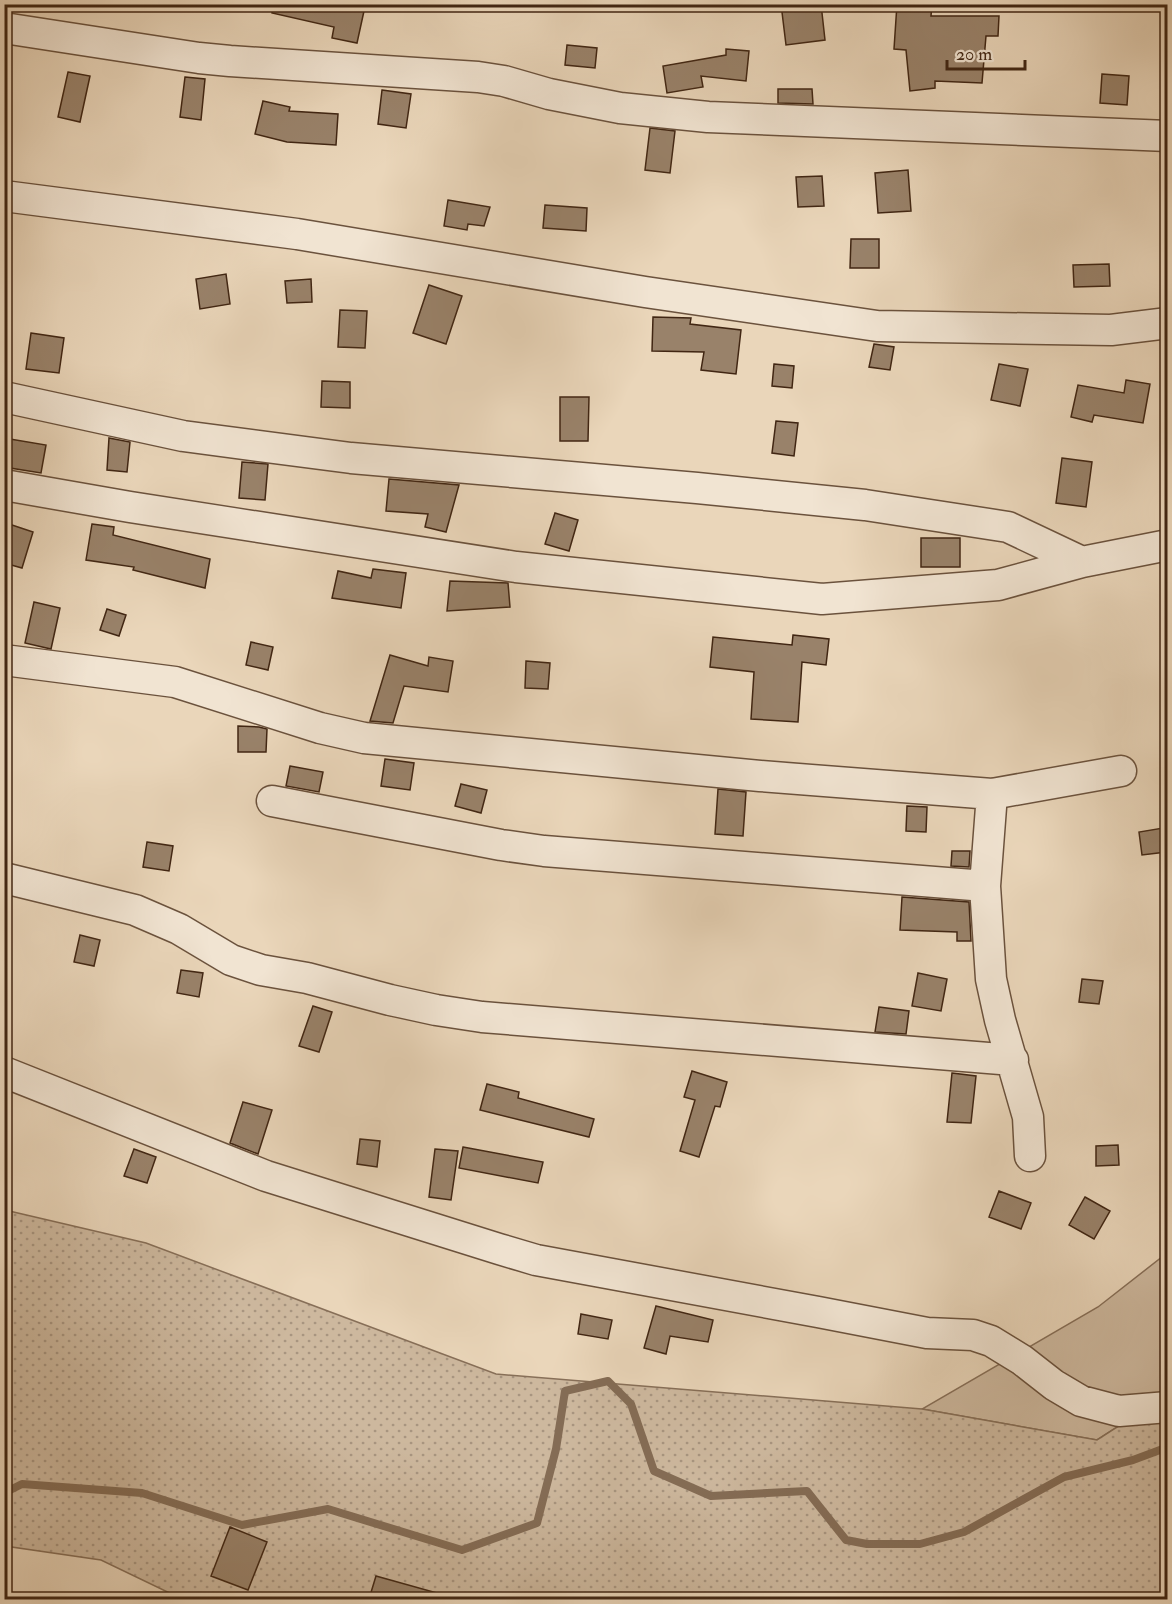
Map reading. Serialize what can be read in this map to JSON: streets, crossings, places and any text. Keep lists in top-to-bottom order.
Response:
{
  "scale_bar": "20 m"
}
